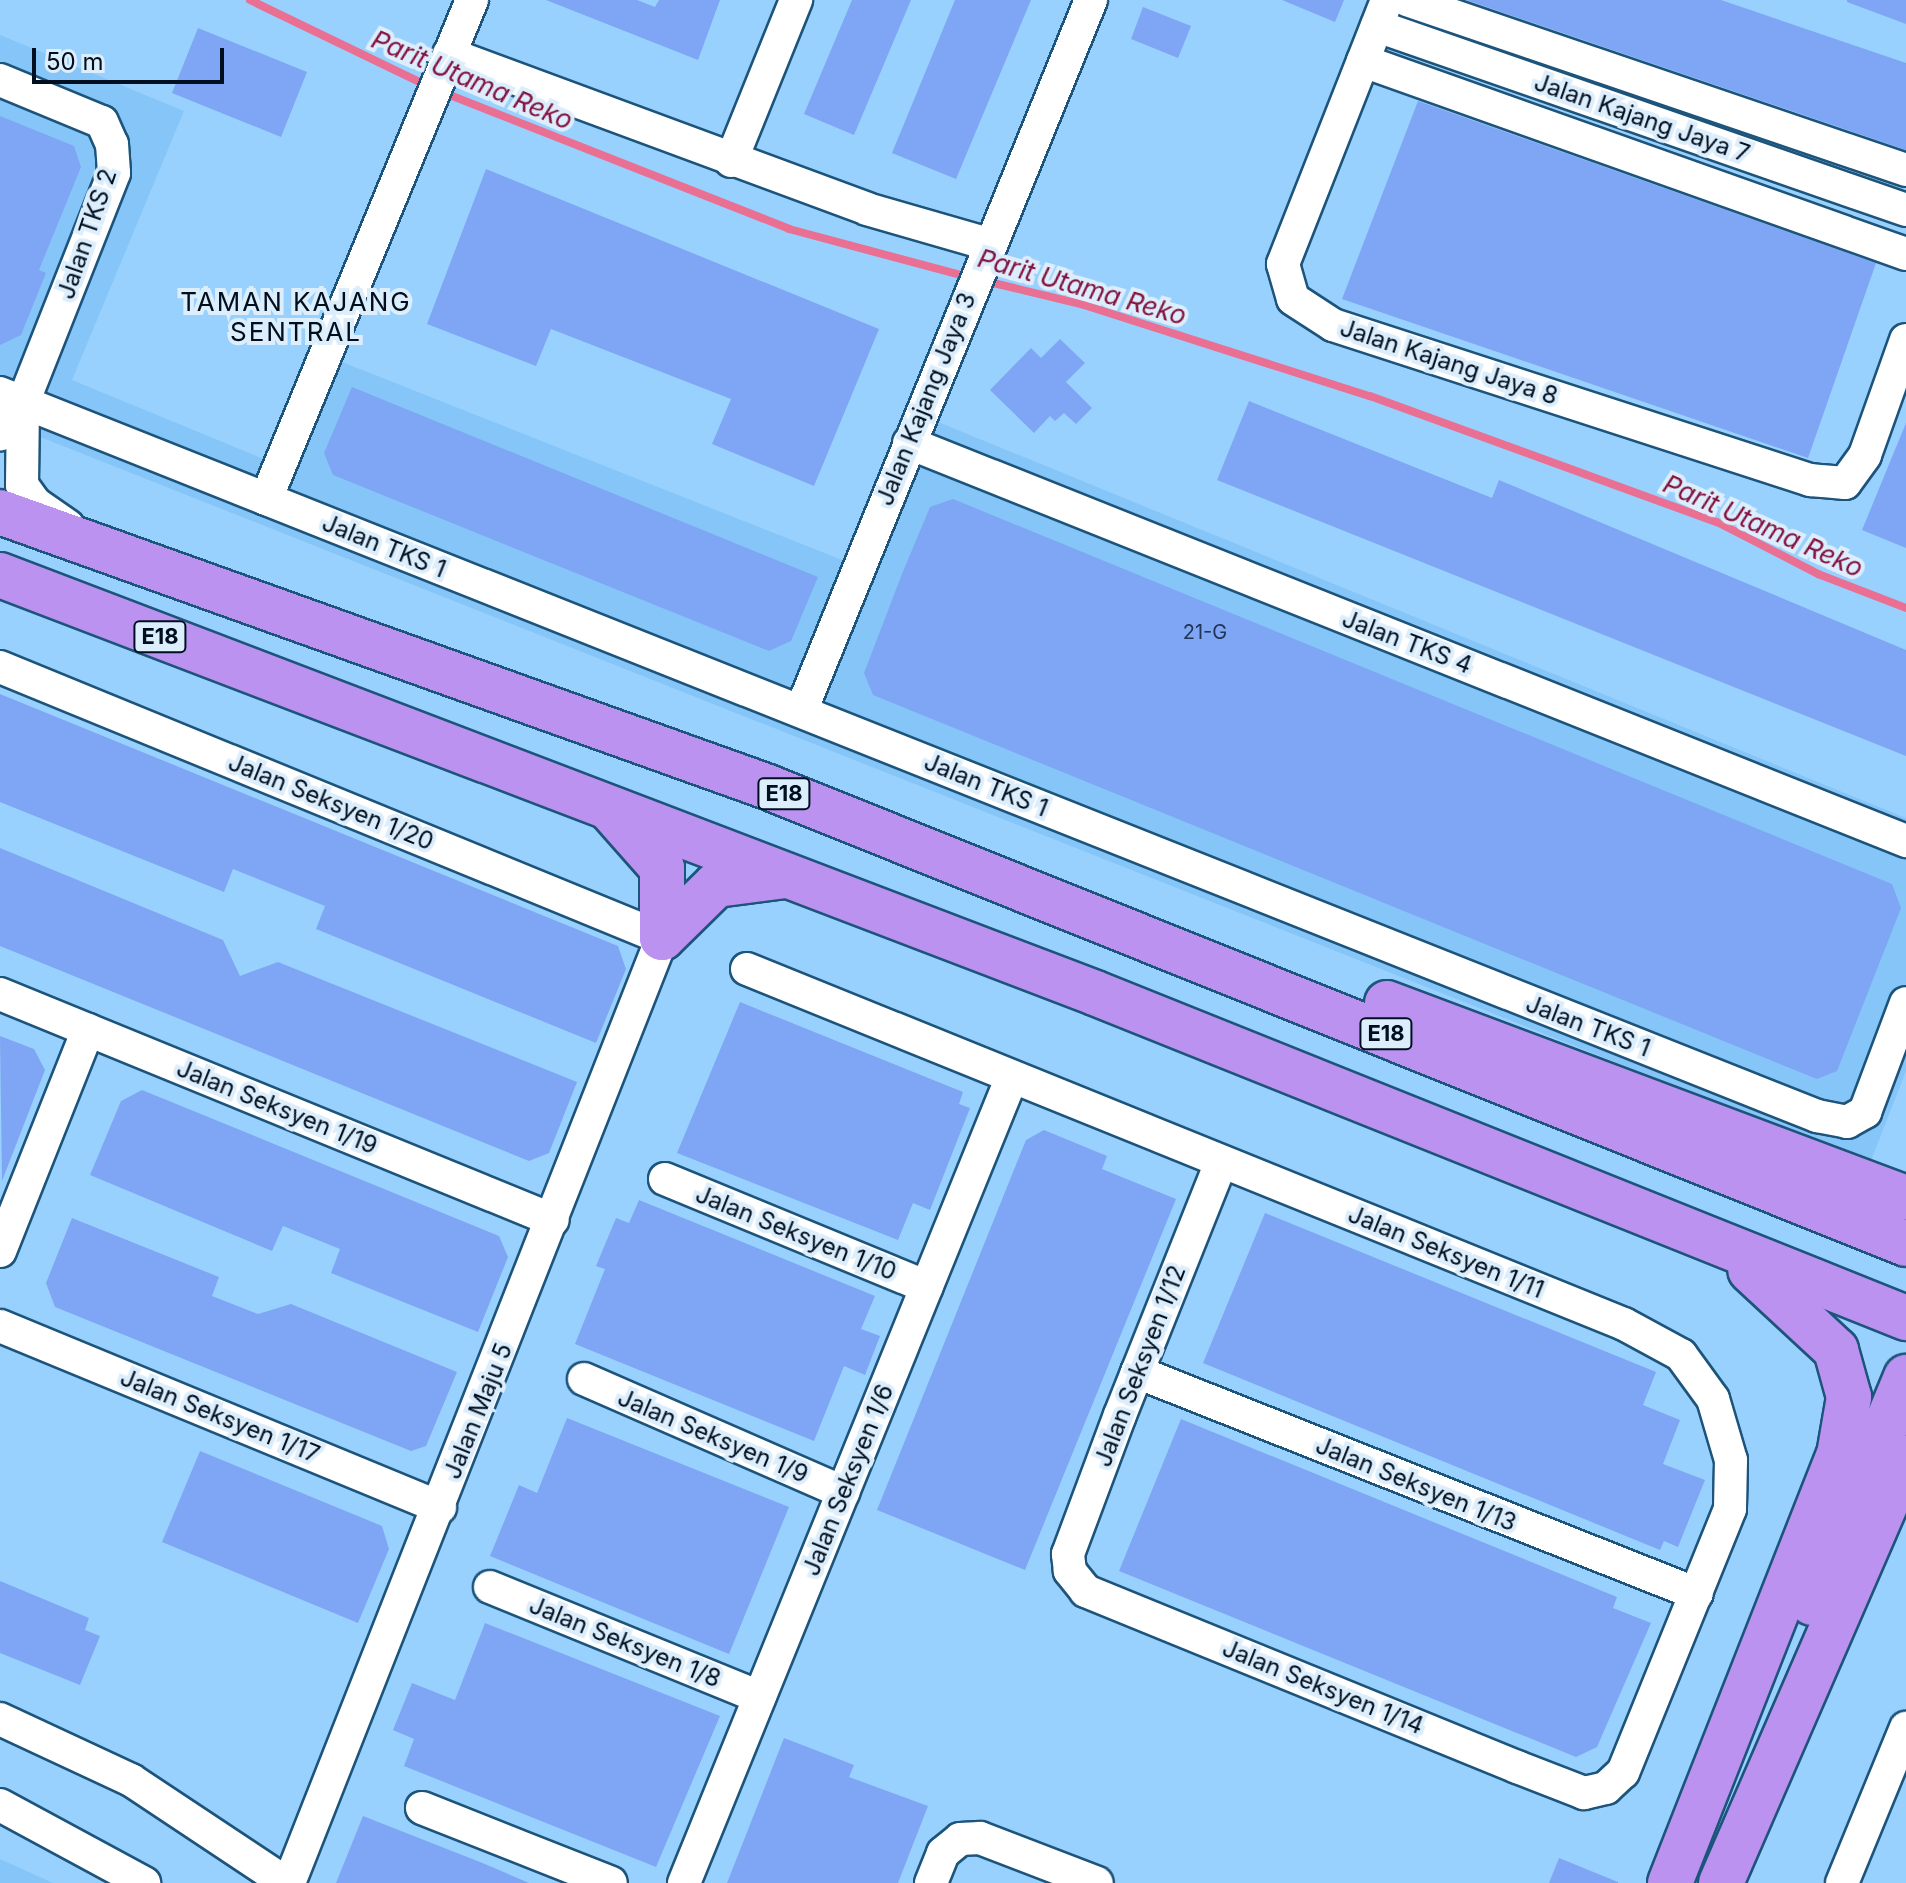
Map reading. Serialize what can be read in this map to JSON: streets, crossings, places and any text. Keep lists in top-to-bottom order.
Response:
{
  "streets": {
    "highway": ["E18"],
    "street": [
      "Jalan Kajang Jaya 7",
      "Jalan TKS 2",
      "Jalan Kajang Jaya 8",
      "Jalan Kajang Jaya 3",
      "Jalan TKS 1",
      "Jalan TKS 4",
      "Jalan Seksyen 1/20",
      "Jalan Seksyen 1/19",
      "Jalan Seksyen 1/10",
      "Jalan Seksyen 1/11",
      "Jalan Seksyen 1/12",
      "Jalan Maju 5",
      "Jalan Seksyen 1/17",
      "Jalan Seksyen 1/9",
      "Jalan Seksyen 1/6",
      "Jalan Seksyen 1/13",
      "Jalan Seksyen 1/8",
      "Jalan Seksyen 1/14"
    ]
  },
  "crossings": [
    ["Jalan Kajang Jaya 7", "Jalan Kajang Jaya 8"],
    ["Jalan TKS 2", "Jalan TKS 1"],
    ["Jalan TKS 2", "E18"],
    ["Jalan Kajang Jaya 3", "Jalan TKS 1"],
    ["Jalan Kajang Jaya 3", "Jalan TKS 4"],
    ["Jalan Seksyen 1/20", "Jalan Maju 5"],
    ["Jalan Seksyen 1/19", "Jalan Maju 5"],
    ["Jalan Seksyen 1/10", "Jalan Seksyen 1/6"],
    ["Jalan Seksyen 1/11", "Jalan Seksyen 1/12"],
    ["Jalan Seksyen 1/11", "Jalan Seksyen 1/6"],
    ["Jalan Seksyen 1/11", "Jalan Seksyen 1/13"],
    ["Jalan Seksyen 1/11", "Jalan Seksyen 1/14"],
    ["Jalan Seksyen 1/12", "Jalan Seksyen 1/13"],
    ["Jalan Seksyen 1/12", "Jalan Seksyen 1/14"],
    ["Jalan Maju 5", "Jalan Seksyen 1/17"],
    ["Jalan Seksyen 1/9", "Jalan Seksyen 1/6"],
    ["Jalan Seksyen 1/6", "Jalan Seksyen 1/8"]
  ],
  "districts": ["TAMAN KAJANG SENTRAL"],
  "water": ["Parit Utama Reko"],
  "house_numbers": ["21-G"],
  "scale_bar": "50 m"
}
